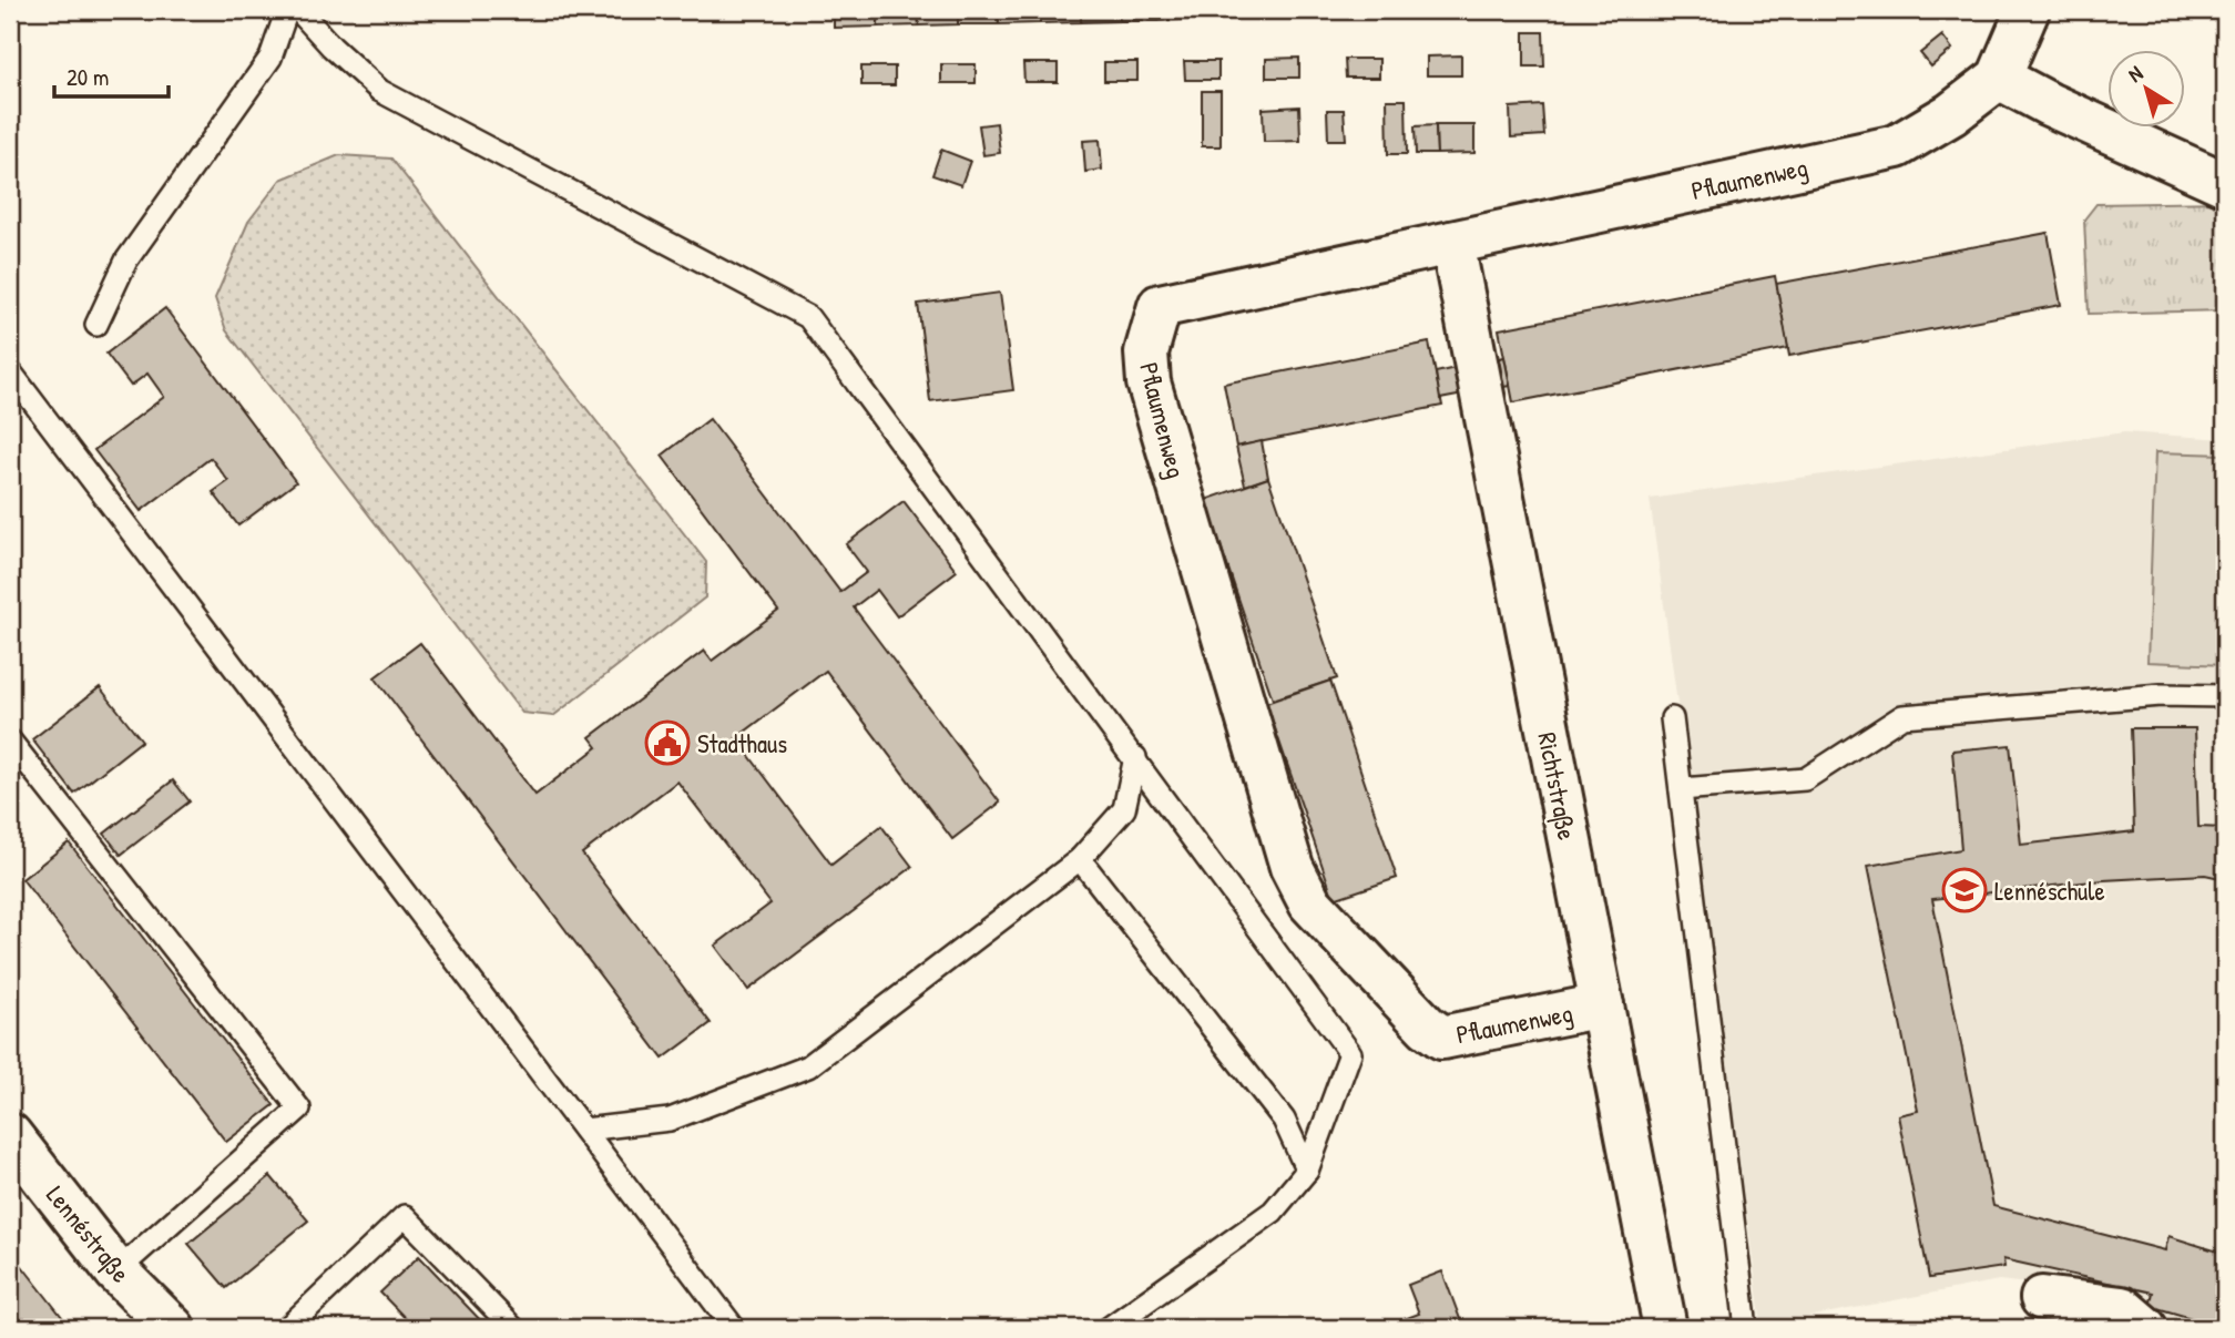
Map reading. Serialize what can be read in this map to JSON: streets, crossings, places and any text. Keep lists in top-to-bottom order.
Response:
{
  "streets": {
    "street": ["Pflaumenweg", "Richtstraße", "Lennéstraße"]
  },
  "crossings": [
    ["Pflaumenweg", "Richtstraße"]
  ],
  "places": {
    "public building": ["Stadthaus"],
    "school or university": ["Lennéschule"]
  },
  "scale_bar": "20 m",
  "north": "top left"
}
